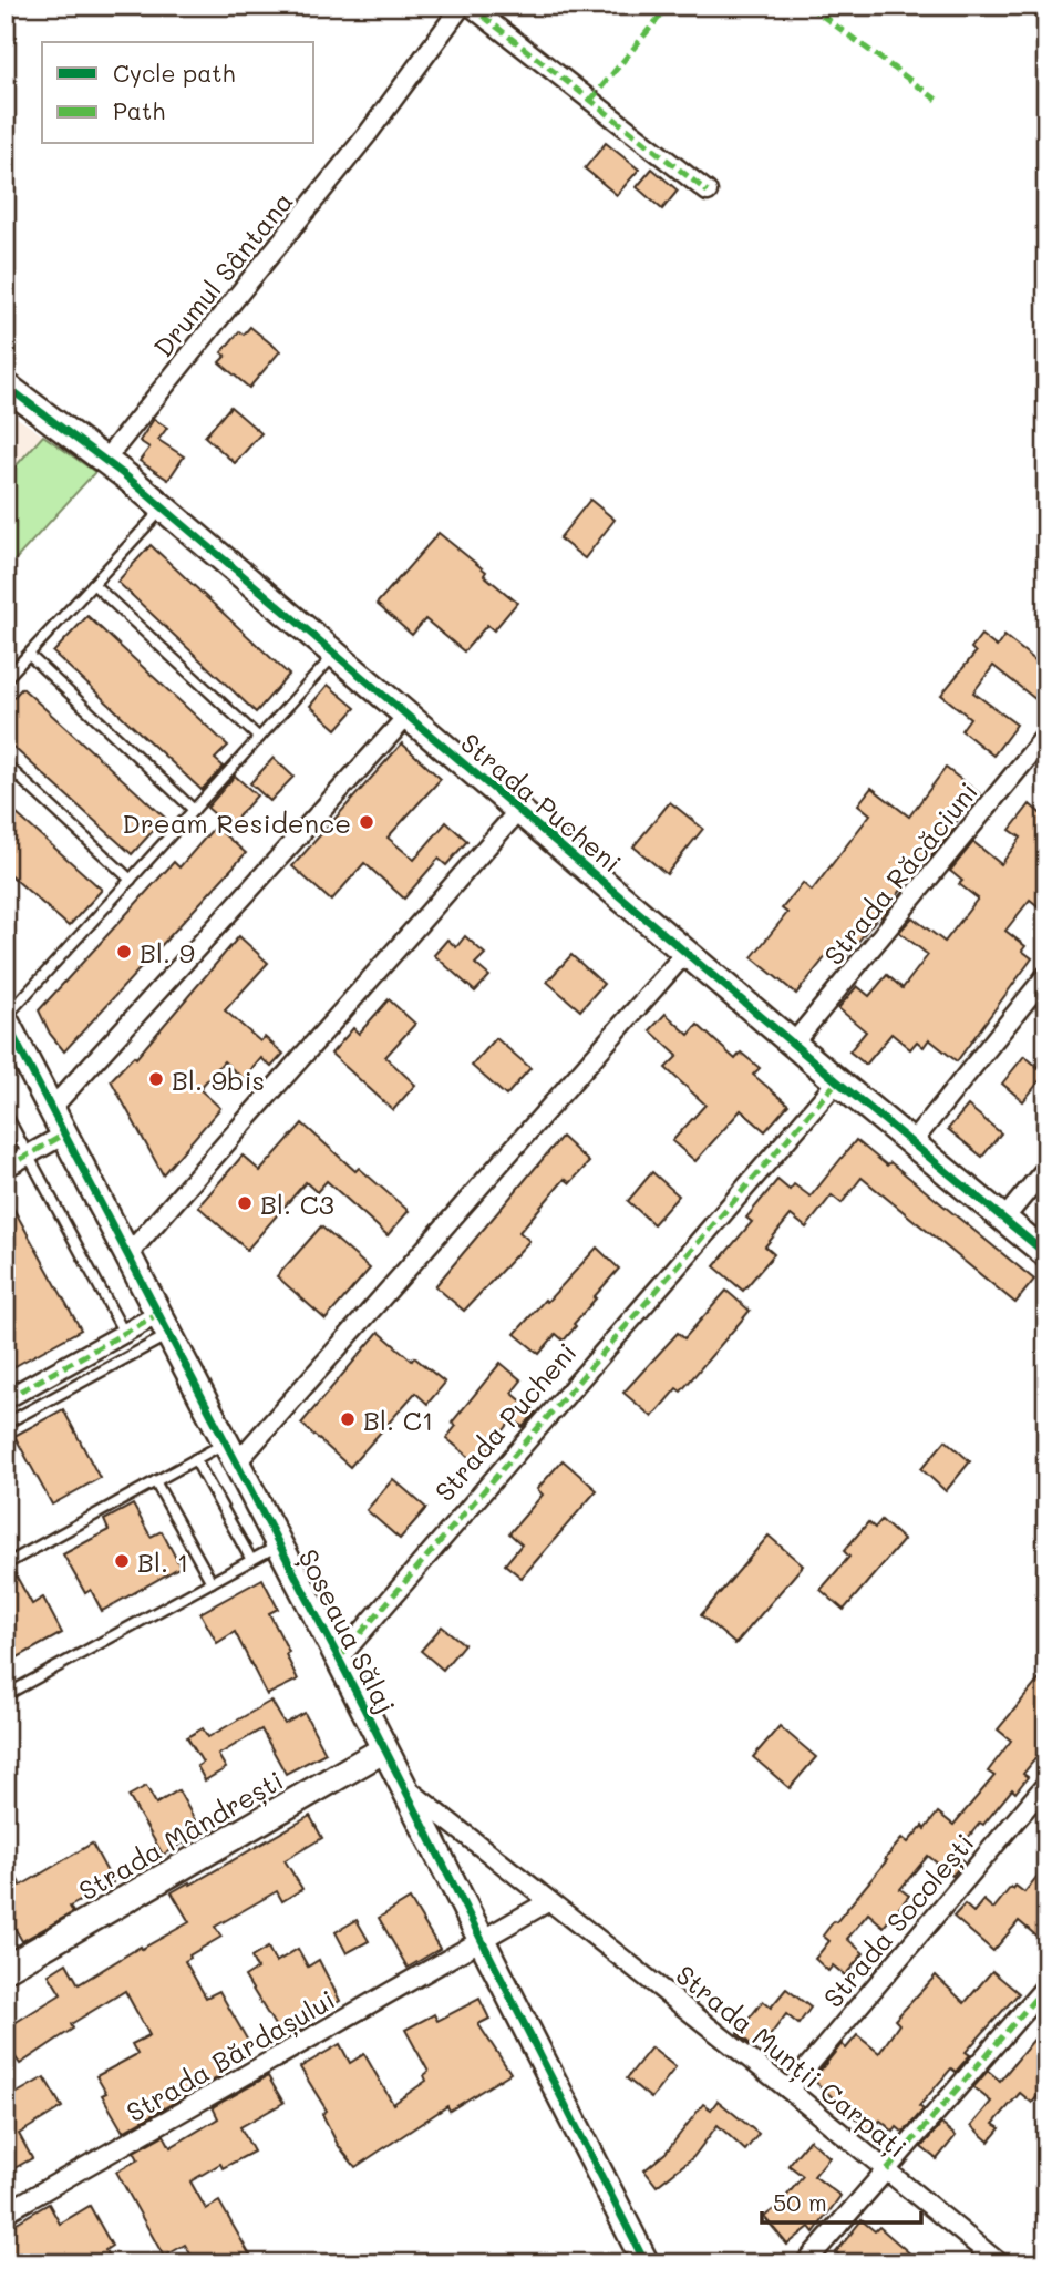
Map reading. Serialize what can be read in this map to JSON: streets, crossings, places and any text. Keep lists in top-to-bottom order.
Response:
{
  "streets": {
    "street": [
      "Drumul Sântana",
      "Strada Pucheni",
      "Strada Răcăciuni",
      "Șoseaua Sălaj",
      "Strada Mândrești",
      "Strada Socolești",
      "Strada Bărdașului",
      "Strada Munții Carpați"
    ]
  },
  "crossings": [
    ["Drumul Sântana", "Strada Pucheni"],
    ["Strada Pucheni", "Strada Răcăciuni"],
    ["Strada Pucheni", "Șoseaua Sălaj"],
    ["Șoseaua Sălaj", "Strada Mândrești"],
    ["Șoseaua Sălaj", "Strada Bărdașului"],
    ["Șoseaua Sălaj", "Strada Munții Carpați"],
    ["Strada Socolești", "Strada Munții Carpați"]
  ],
  "places": [
    "Dream Residence",
    "Bl. 9",
    "Bl. 9bis",
    "Bl. C3",
    "Bl. C1",
    "Bl. 1"
  ],
  "legend": ["Cycle path", "Path"],
  "scale_bar": "50 m"
}
